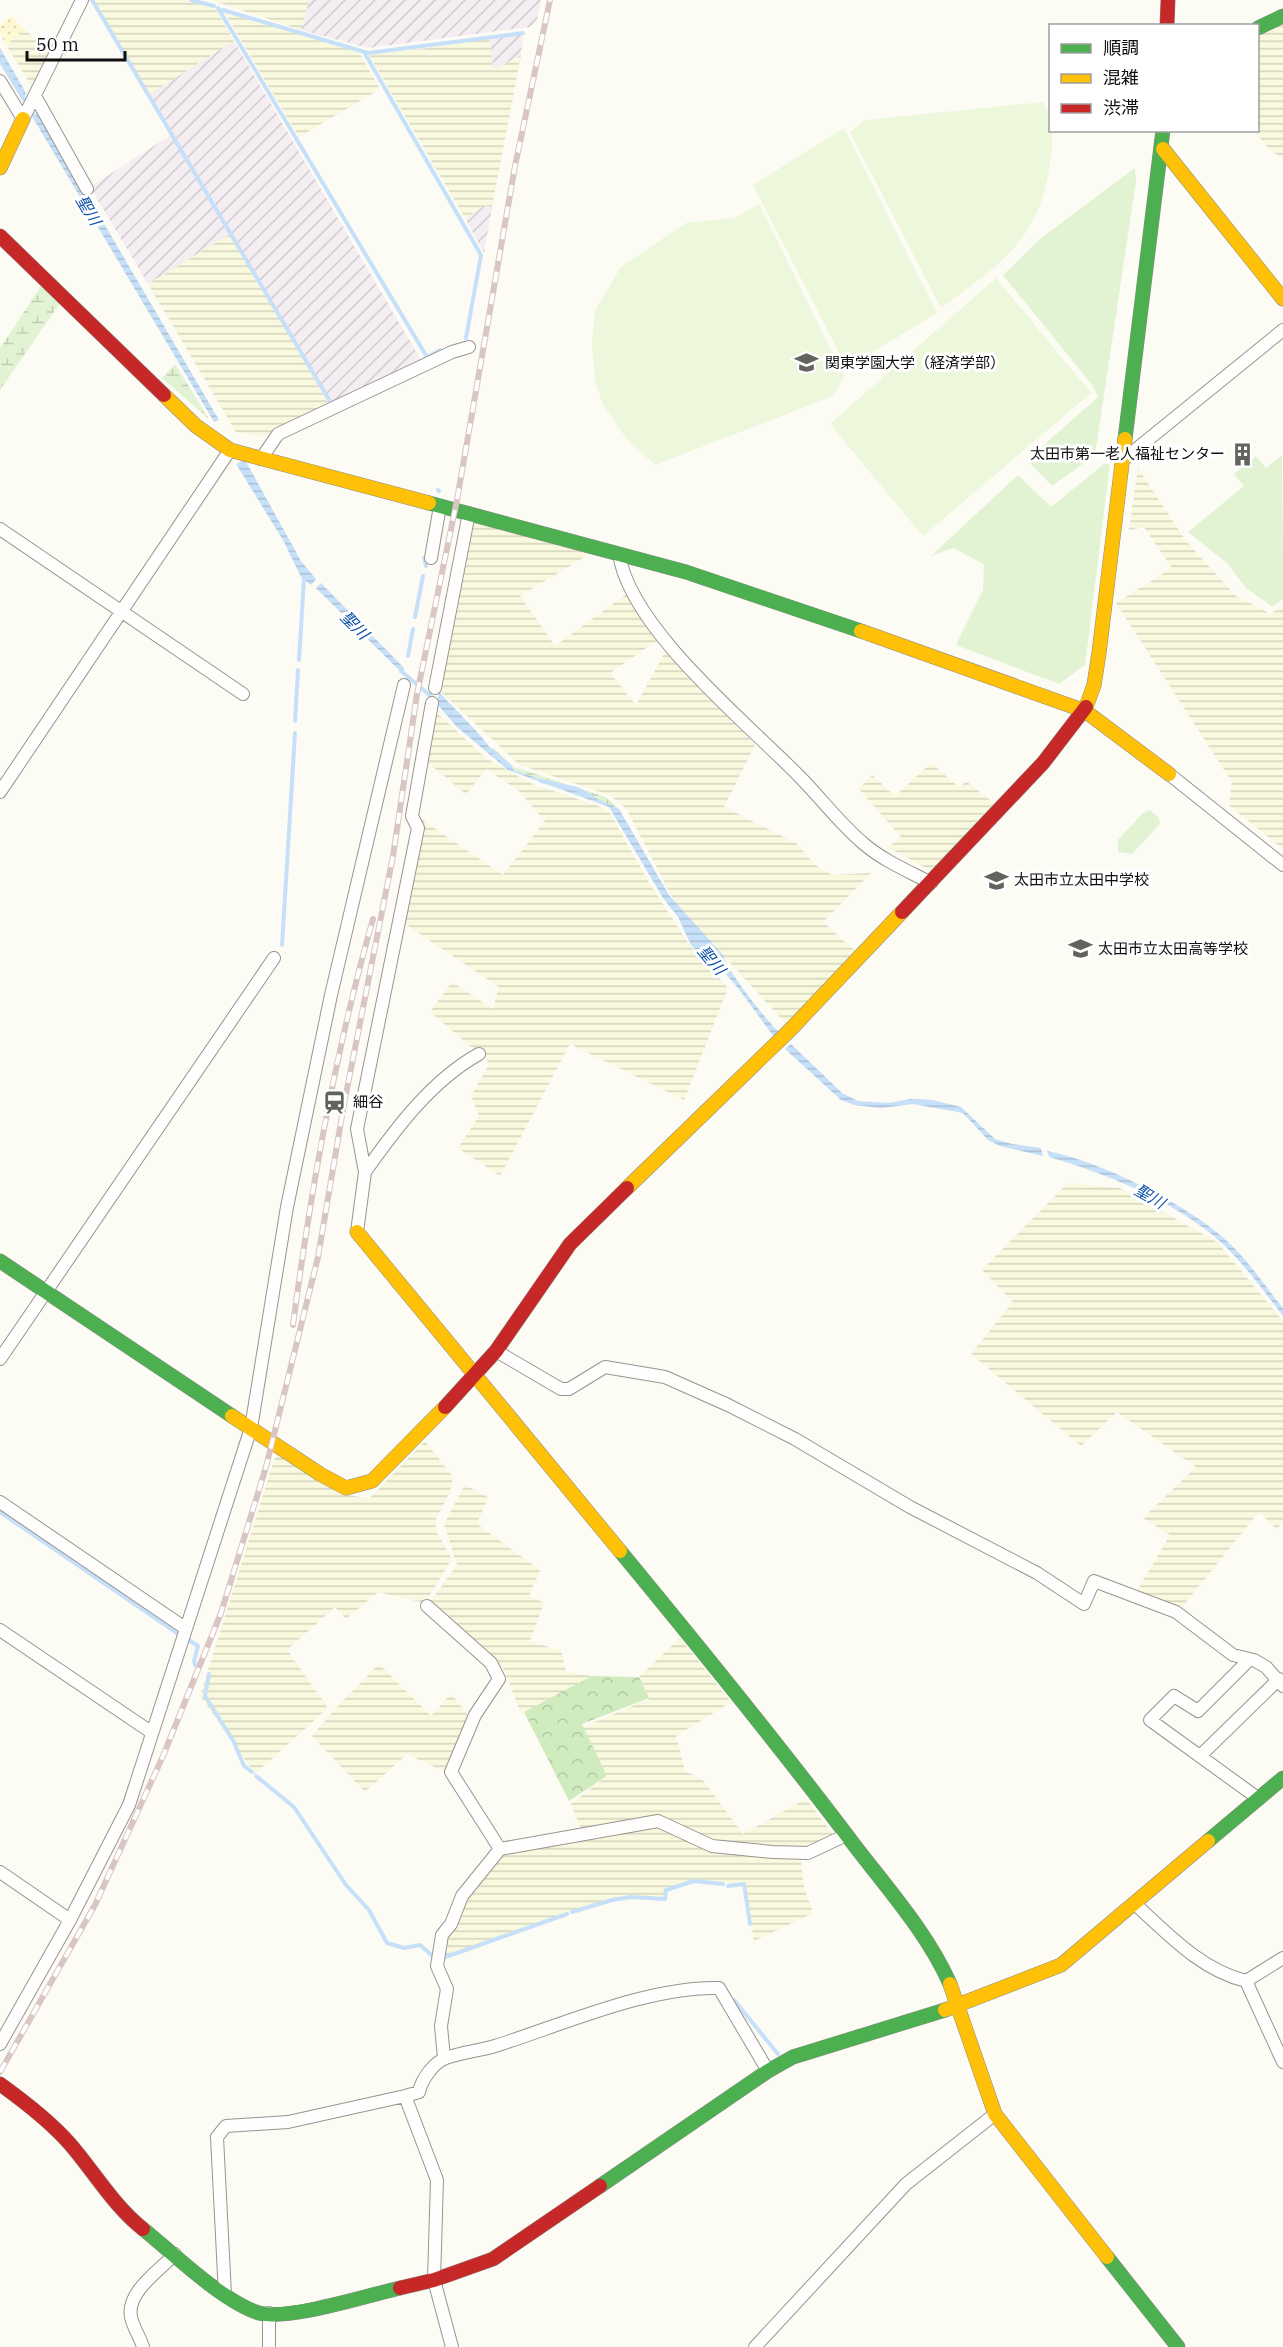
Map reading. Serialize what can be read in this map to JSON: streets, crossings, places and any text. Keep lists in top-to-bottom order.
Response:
{
  "water": ["聖川"],
  "places": {
    "school or university": ["関東学園大学（経済学部）", "太田市立太田中学校", "太田市立太田高等学校"],
    "building": ["太田市第一老人福祉センター"],
    "station": ["細谷"]
  },
  "legend": ["順調", "混雑", "渋滞"],
  "scale_bar": "50 m"
}
